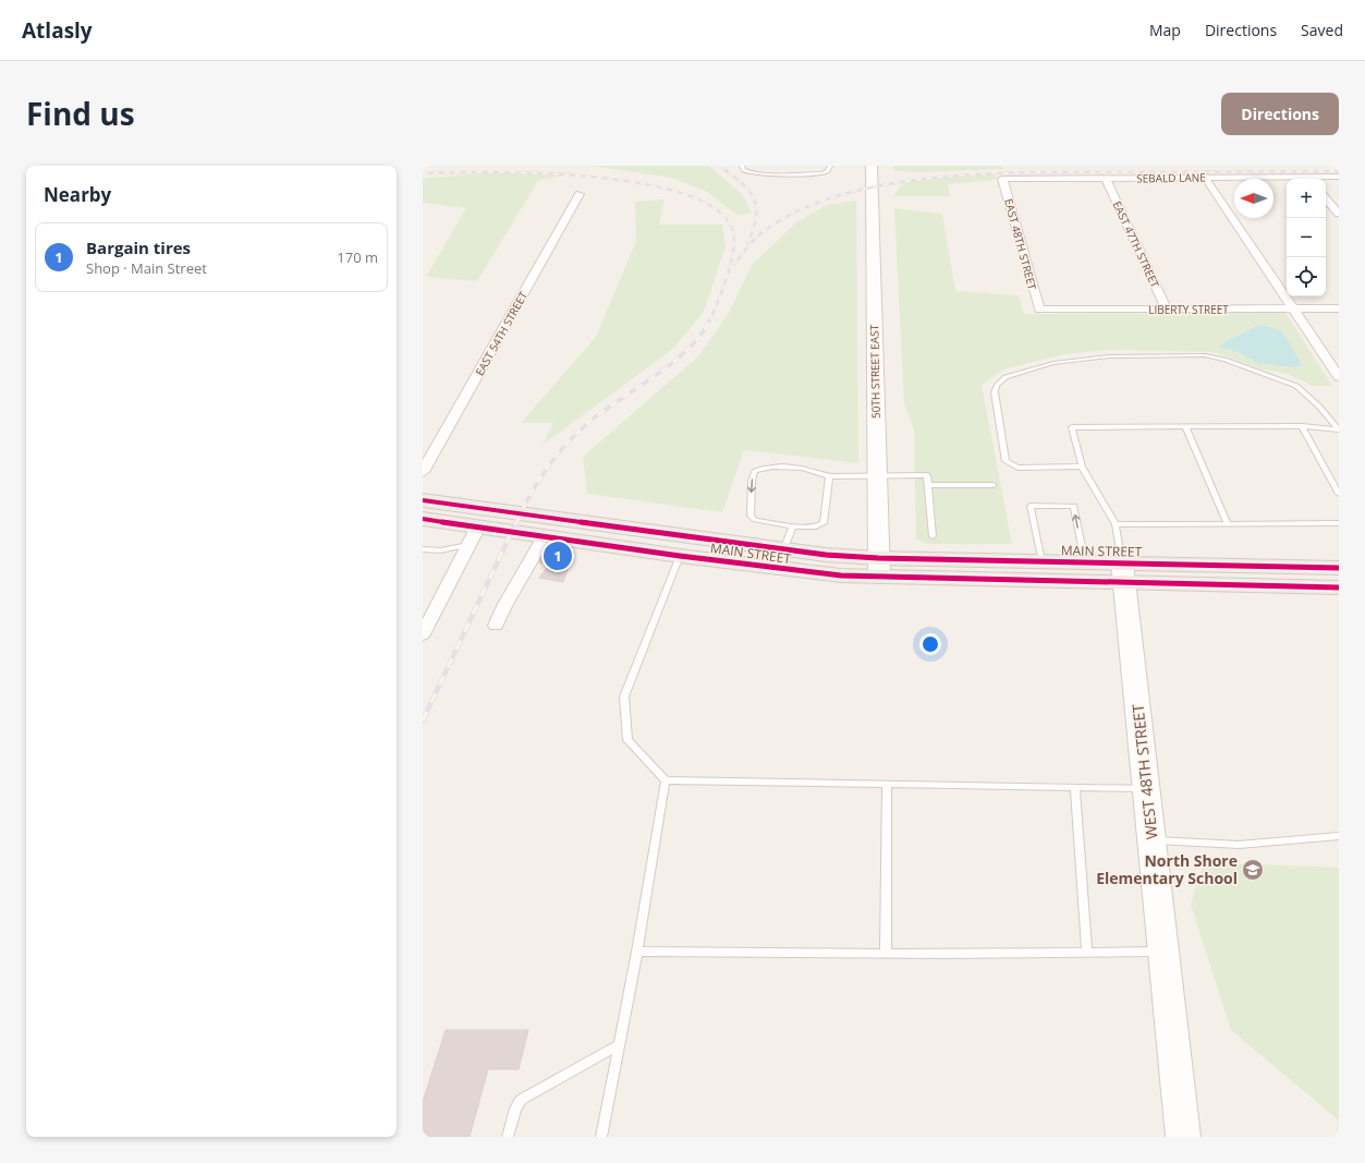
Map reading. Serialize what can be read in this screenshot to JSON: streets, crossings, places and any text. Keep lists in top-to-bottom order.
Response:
{
  "streets": {
    "main road": ["MAIN STREET"],
    "street": [
      "SEBALD LANE",
      "EAST 48TH STREET",
      "EAST 47TH STREET",
      "LIBERTY STREET",
      "EAST 54TH STREET",
      "50TH STREET EAST",
      "WEST 48TH STREET"
    ]
  },
  "crossings": [
    ["SEBALD LANE", "EAST 48TH STREET"],
    ["SEBALD LANE", "EAST 47TH STREET"],
    ["EAST 48TH STREET", "LIBERTY STREET"],
    ["EAST 47TH STREET", "LIBERTY STREET"],
    ["50TH STREET EAST", "MAIN STREET"],
    ["MAIN STREET", "WEST 48TH STREET"]
  ],
  "places": {
    "school or university": ["North Shore Elementary School"]
  },
  "north": "left",
  "page": {
    "header": "Atlasly",
    "nav": ["Map", "Directions", "Saved"],
    "title": "Find us",
    "buttons": "Directions",
    "heading": "Nearby",
    "map_buttons": ["+", "−"],
    "list": [
      {
        "mark": "1",
        "name": "Bargain tires",
        "note": "Shop · Main Street",
        "value": "170 m"
      }
    ],
    "pins": "1"
  }
}
